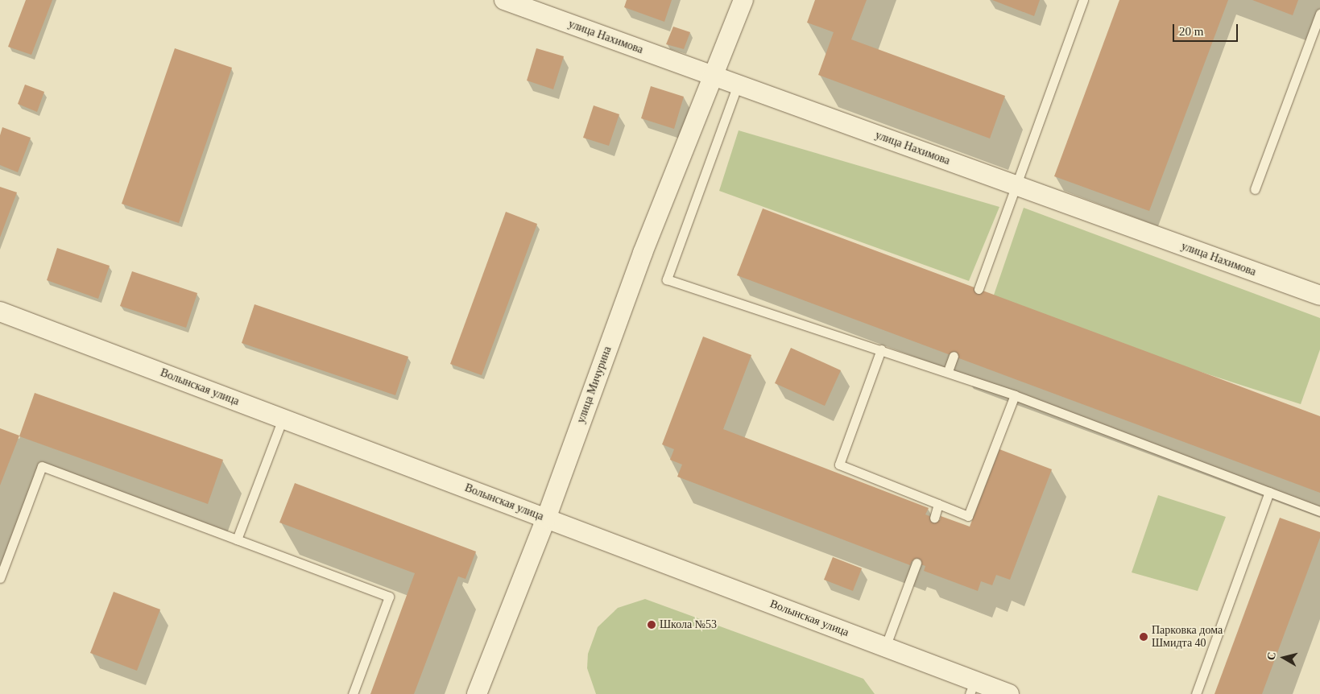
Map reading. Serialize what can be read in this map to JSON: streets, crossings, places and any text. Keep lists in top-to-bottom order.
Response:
{
  "streets": {
    "street": ["улица Нахимова", "улица Мичурина", "Волынская улица"]
  },
  "crossings": [
    ["улица Нахимова", "улица Мичурина"],
    ["улица Мичурина", "Волынская улица"]
  ],
  "places": ["Школа №53", "Парковка дома Шмидта 40"],
  "scale_bar": "20 m",
  "north": "left"
}
